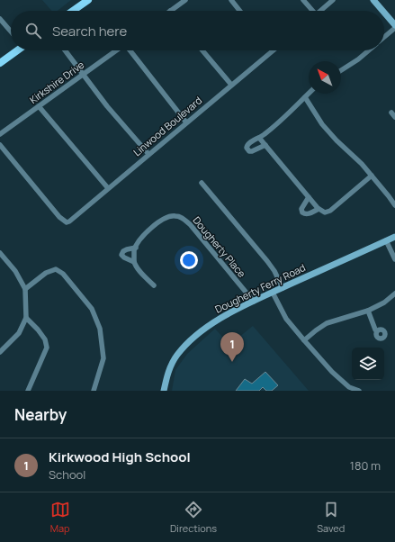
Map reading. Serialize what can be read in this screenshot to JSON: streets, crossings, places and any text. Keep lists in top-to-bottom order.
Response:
{
  "streets": {
    "main road": ["Dougherty Ferry Road"],
    "street": ["Kirkshire Drive", "Linwood Boulevard", "Dougherty Place"]
  },
  "crossings": [
    ["Dougherty Place", "Dougherty Ferry Road"]
  ],
  "north": "top left",
  "page": {
    "search": "Search here",
    "pins": "1",
    "heading": "Nearby",
    "list": [
      {
        "mark": "1",
        "name": "Kirkwood High School",
        "note": "School",
        "value": "180 m"
      }
    ],
    "nav": ["Map", "Directions", "Saved"]
  }
}
